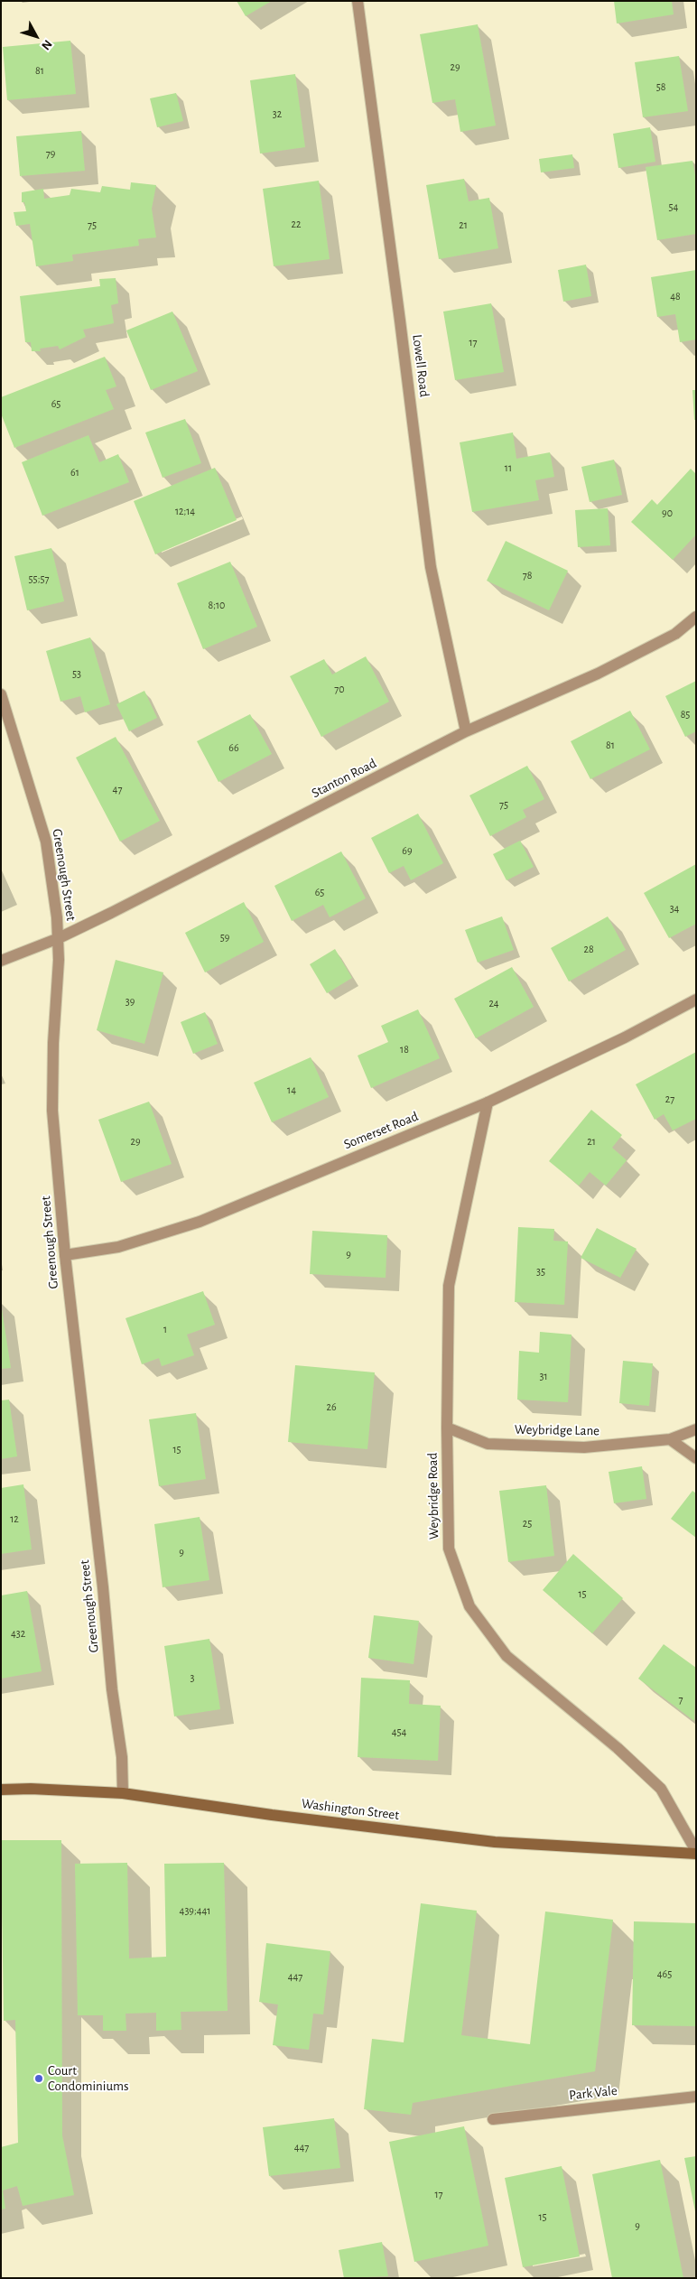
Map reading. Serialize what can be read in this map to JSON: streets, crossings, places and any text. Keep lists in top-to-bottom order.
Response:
{
  "streets": {
    "main road": ["Washington Street"],
    "street": [
      "Lowell Road",
      "Stanton Road",
      "Greenough Street",
      "Somerset Road",
      "Weybridge Lane",
      "Weybridge Road",
      "Park Vale"
    ]
  },
  "crossings": [
    ["Lowell Road", "Stanton Road"],
    ["Stanton Road", "Greenough Street"],
    ["Greenough Street", "Somerset Road"],
    ["Greenough Street", "Washington Street"],
    ["Somerset Road", "Weybridge Road"],
    ["Weybridge Lane", "Weybridge Road"],
    ["Weybridge Road", "Washington Street"]
  ],
  "places": ["Court Condominiums"],
  "house_numbers": [
    "29",
    "81",
    "58",
    "32",
    "79",
    "54",
    "22",
    "75",
    "21",
    "48",
    "17",
    "65",
    "11",
    "61",
    "12;14",
    "90",
    "78",
    "55;57",
    "8;10",
    "53",
    "70",
    "85",
    "81",
    "66",
    "47",
    "75",
    "69",
    "65",
    "34",
    "59",
    "28",
    "39",
    "24",
    "18",
    "14",
    "27",
    "29",
    "21",
    "9",
    "35",
    "1",
    "31",
    "26",
    "15",
    "12",
    "25",
    "9",
    "15",
    "432",
    "3",
    "7",
    "454",
    "439;441",
    "465",
    "447",
    "447",
    "17",
    "15",
    "9"
  ],
  "north": "bottom right"
}
